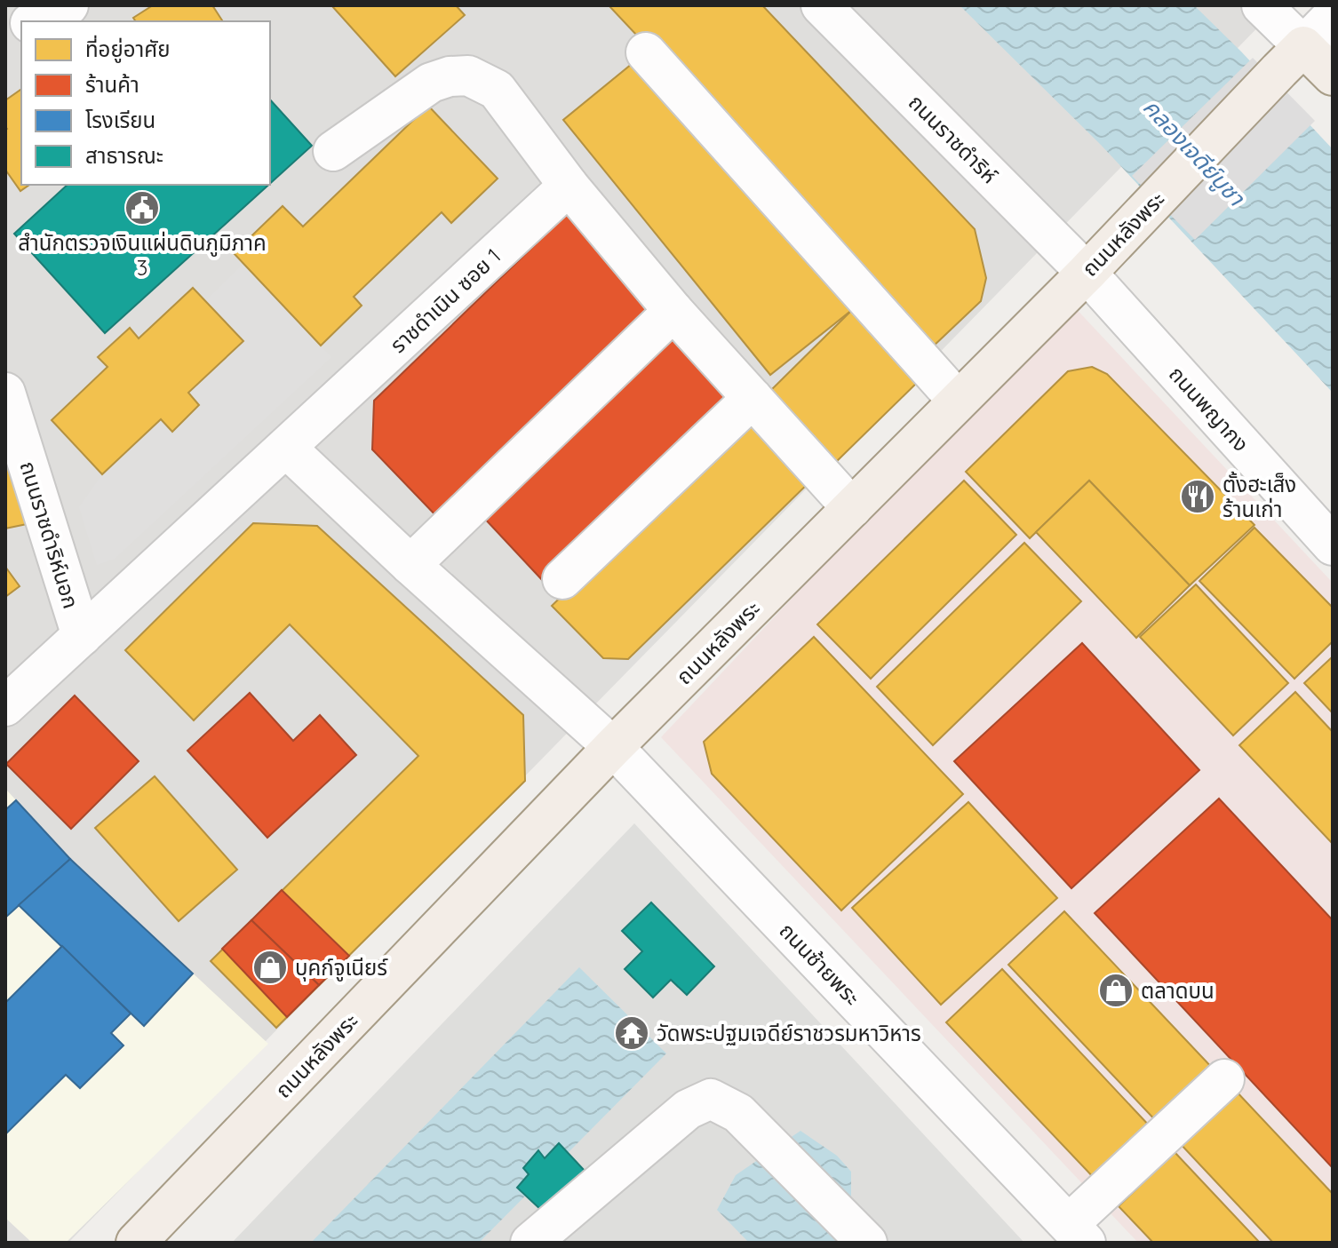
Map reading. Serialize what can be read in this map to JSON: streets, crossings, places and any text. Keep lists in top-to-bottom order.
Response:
{
  "streets": {
    "main road": ["ถนนหลังพระ"],
    "street": [
      "ถนนราชดำริห์",
      "ราชดำเนิน ซอย 1",
      "ถนนพญากง",
      "ถนนราชดำริห์นอก",
      "ถนนซ้ายพระ"
    ]
  },
  "crossings": [
    ["ถนนราชดำริห์", "ถนนหลังพระ"],
    ["ถนนราชดำริห์", "ถนนพญากง"],
    ["ถนนหลังพระ", "ถนนพญากง"],
    ["ถนนหลังพระ", "ถนนซ้ายพระ"],
    ["ราชดำเนิน ซอย 1", "ถนนราชดำริห์นอก"],
    ["ราชดำเนิน ซอย 1", "ถนนซ้ายพระ"]
  ],
  "water": ["คลองเจดีย์บูชา"],
  "places": {
    "public building": ["สำนักตรวจเงินแผ่นดินภูมิภาค 3"],
    "restaurant": ["ตั้งฮะเส็ง ร้านเก่า"],
    "shop": ["บุคก์จูเนียร์", "ตลาดบน"],
    "temple": ["วัดพระปฐมเจดีย์ราชวรมหาวิหาร"]
  },
  "legend": [
    "ที่อยู่อาศัย",
    "ร้านค้า",
    "โรงเรียน",
    "สาธารณะ"
  ]
}
